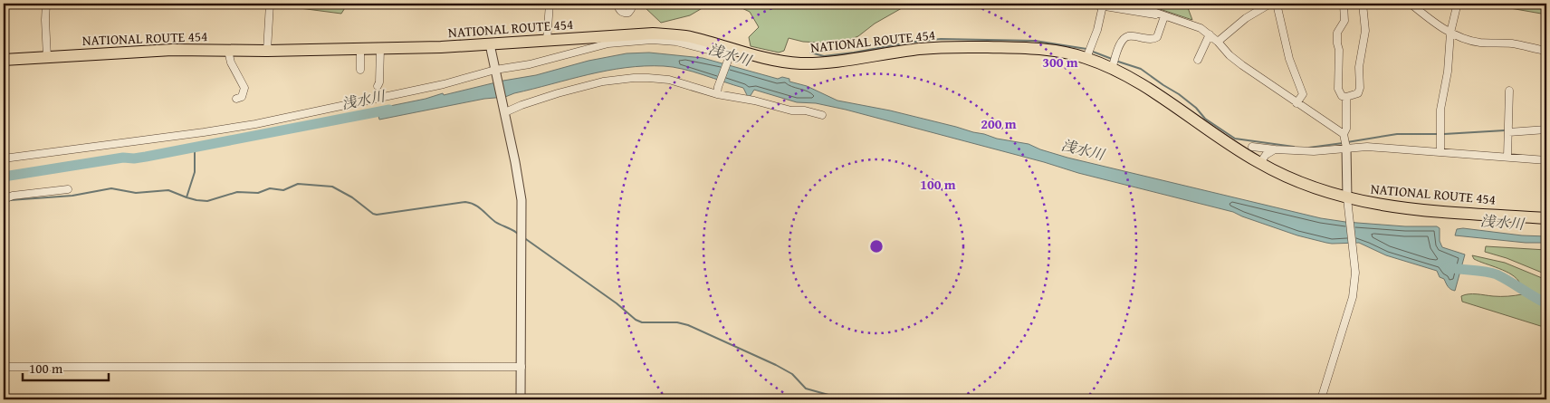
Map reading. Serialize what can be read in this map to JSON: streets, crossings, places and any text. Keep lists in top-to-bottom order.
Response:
{
  "streets": {
    "highway": ["NATIONAL ROUTE 454"]
  },
  "water": ["浅水川"],
  "scale_bar": "100 m",
  "rings": ["300 m", "200 m", "100 m"]
}
